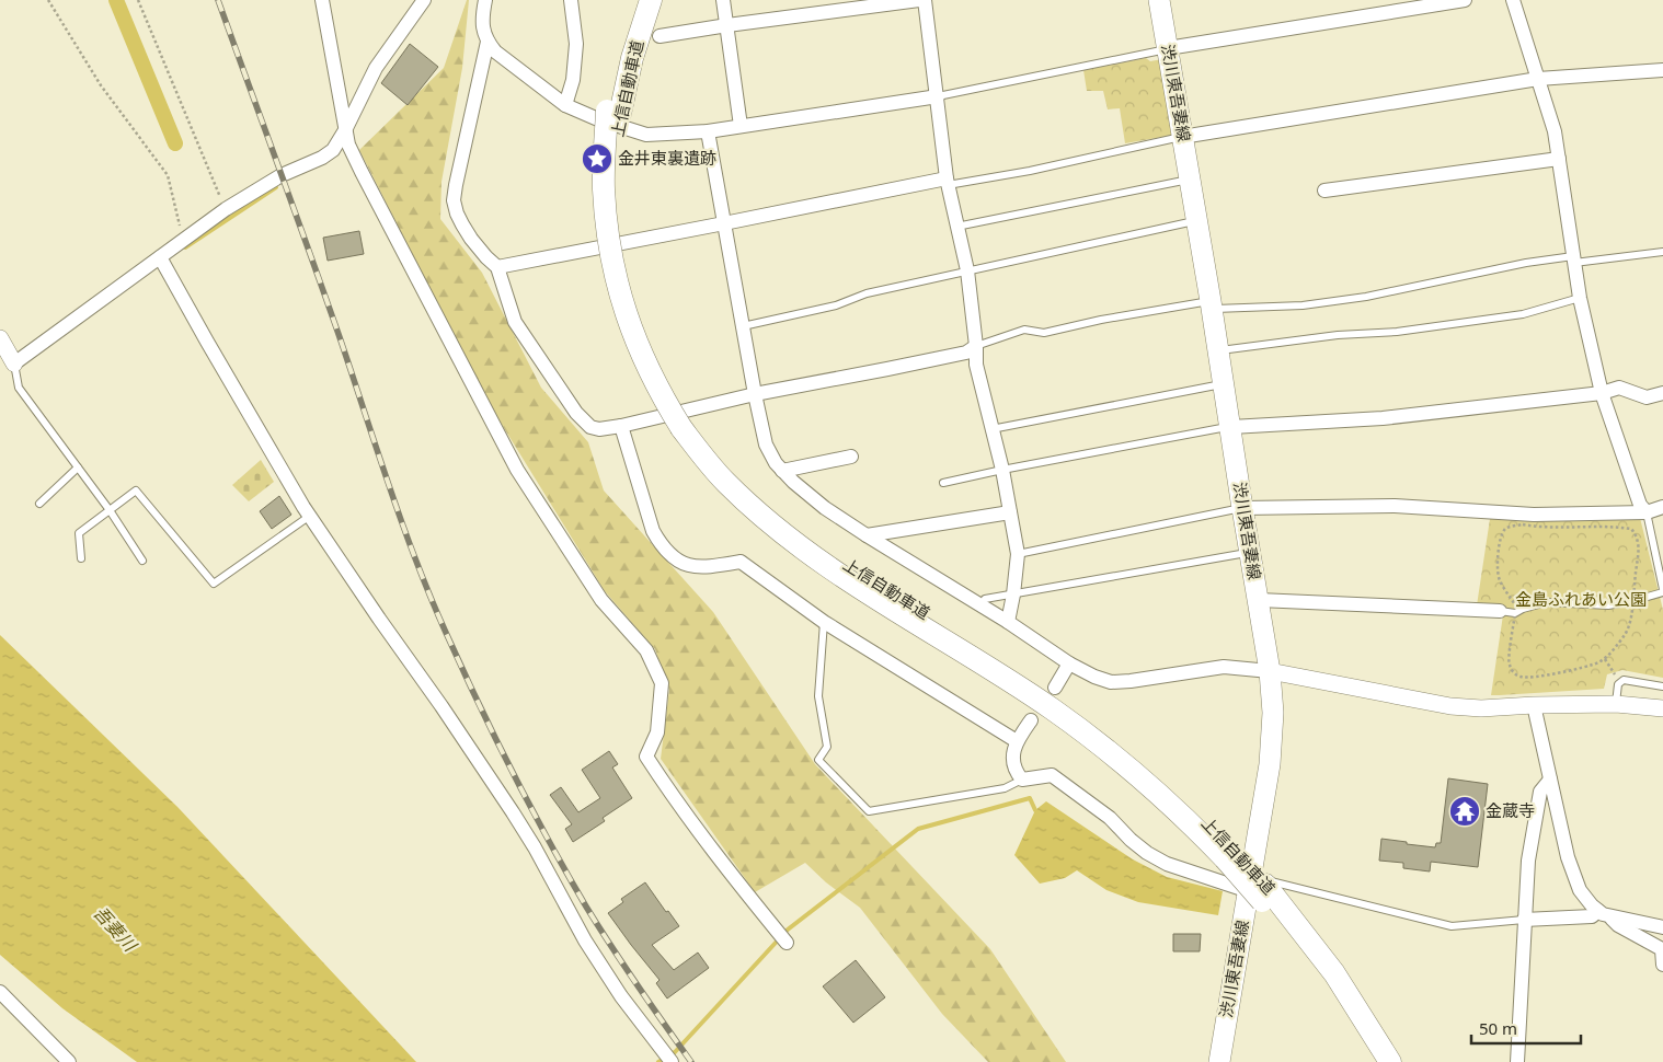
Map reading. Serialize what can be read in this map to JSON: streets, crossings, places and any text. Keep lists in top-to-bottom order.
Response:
{
  "streets": {
    "highway": ["上信自動車道"],
    "main road": ["渋川東吾妻線"]
  },
  "water": ["吾妻川"],
  "parks": ["金島ふれあい公園"],
  "places": {
    "place": ["金井東裏遺跡"],
    "temple": ["金蔵寺"]
  },
  "scale_bar": "50 m"
}
